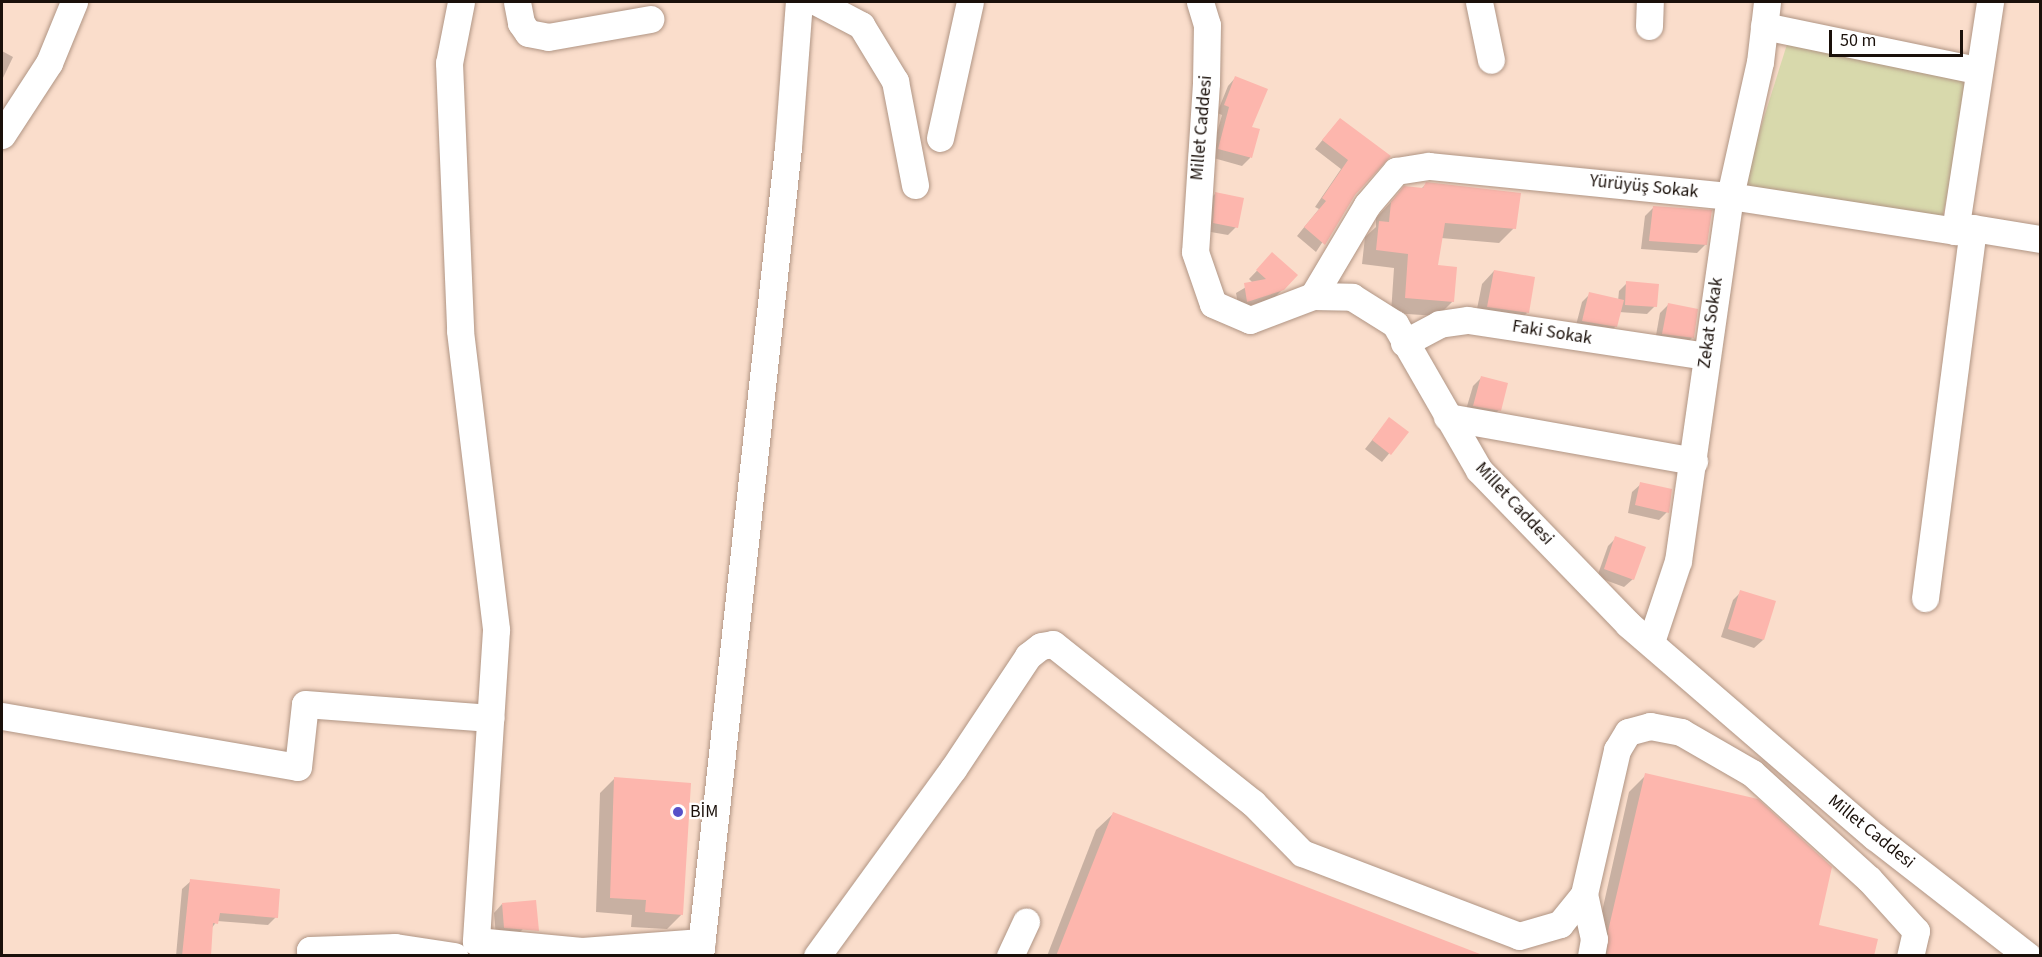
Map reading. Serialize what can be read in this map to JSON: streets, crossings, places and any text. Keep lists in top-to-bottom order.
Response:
{
  "streets": {
    "street": [
      "Millet Caddesi",
      "Yürüyüş Sokak",
      "Zekat Sokak",
      "Faki Sokak"
    ]
  },
  "crossings": [
    ["Millet Caddesi", "Yürüyüş Sokak"],
    ["Millet Caddesi", "Zekat Sokak"],
    ["Millet Caddesi", "Faki Sokak"],
    ["Yürüyüş Sokak", "Zekat Sokak"],
    ["Zekat Sokak", "Faki Sokak"]
  ],
  "places": ["BİM"],
  "scale_bar": "50 m"
}
